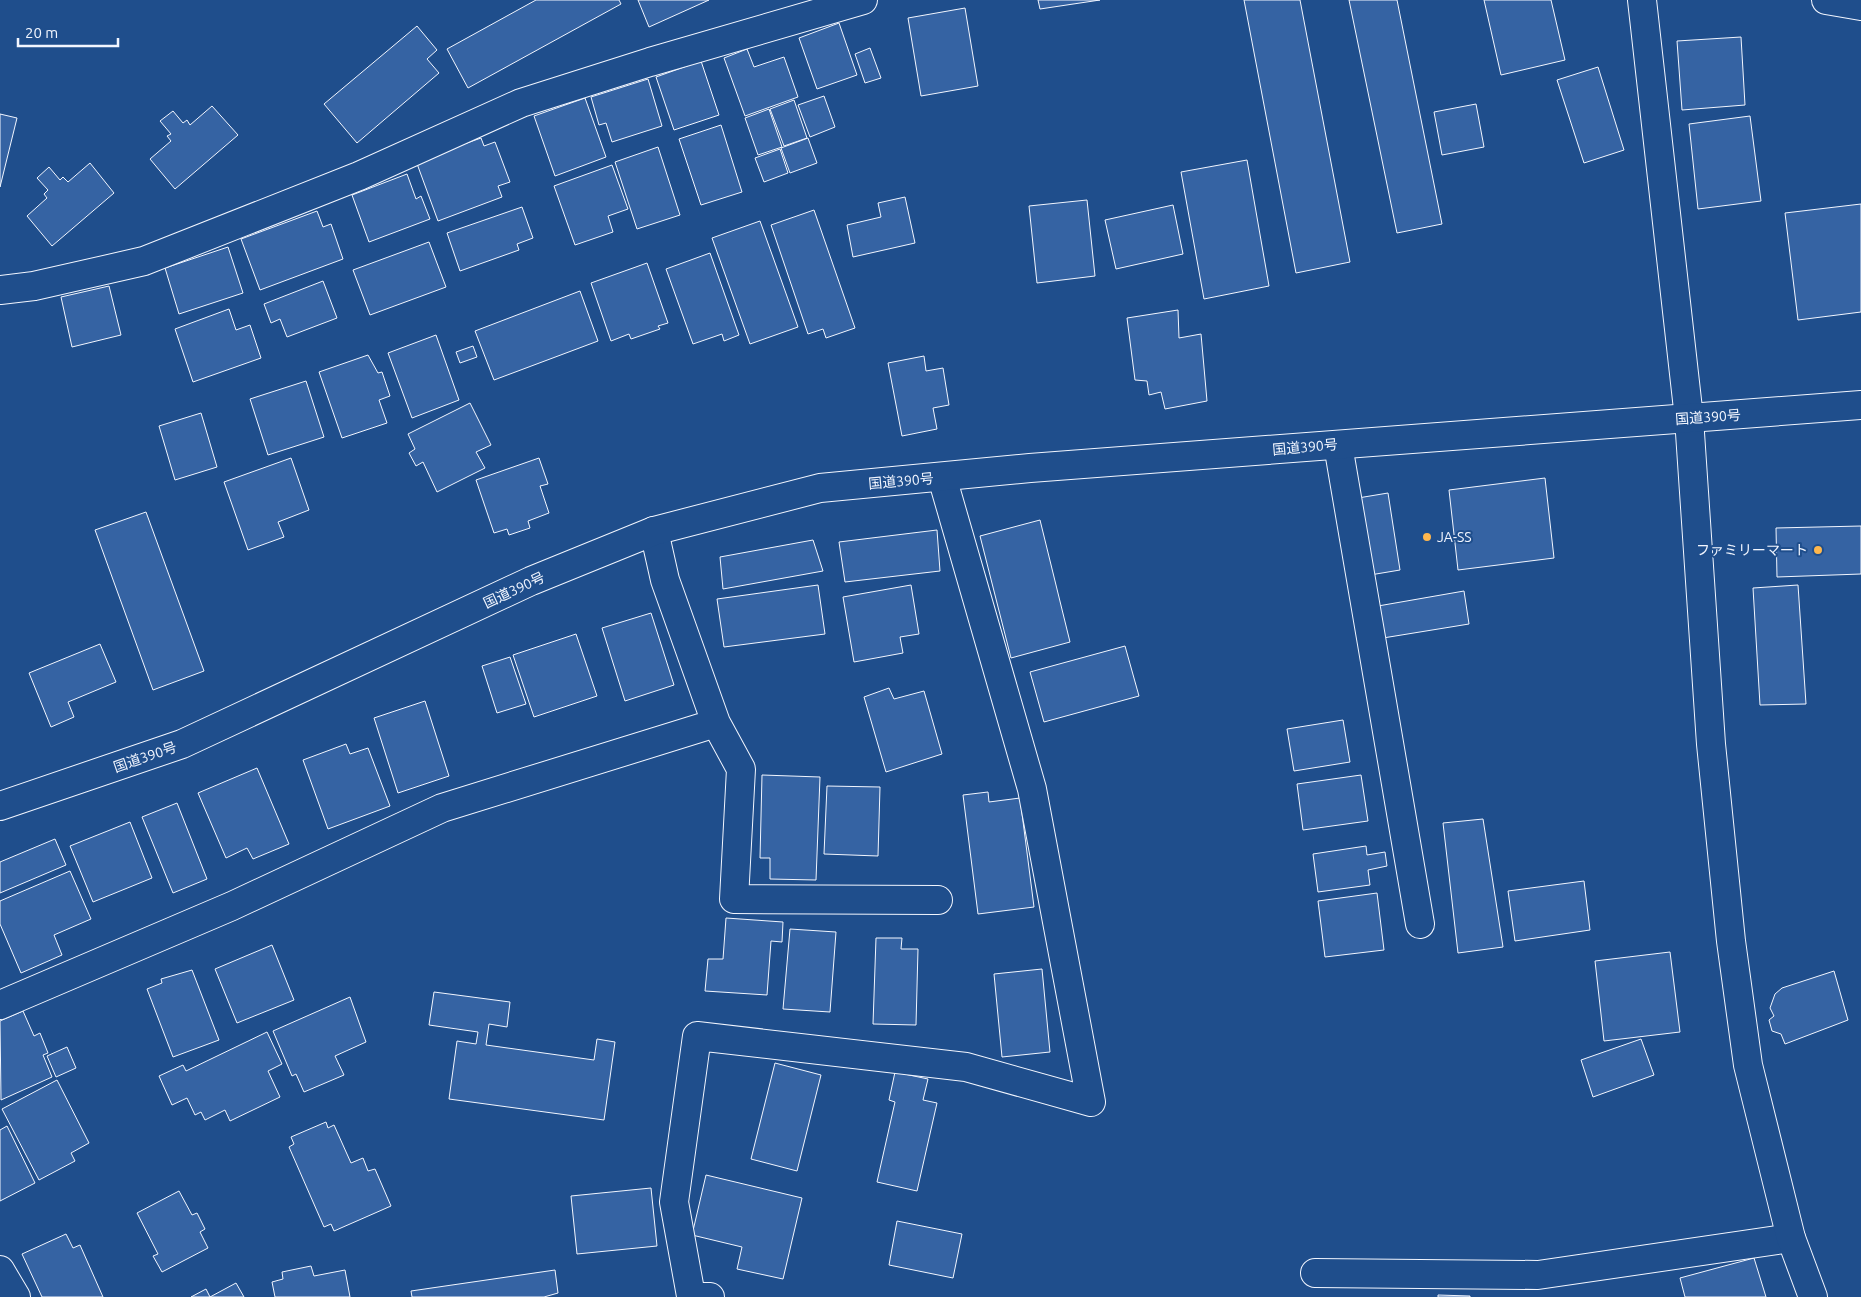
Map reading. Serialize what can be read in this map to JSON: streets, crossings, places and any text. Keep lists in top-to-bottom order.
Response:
{
  "streets": {
    "main road": ["国道390号"]
  },
  "places": ["JA-SS", "ファミリーマート"],
  "scale_bar": "20 m"
}
